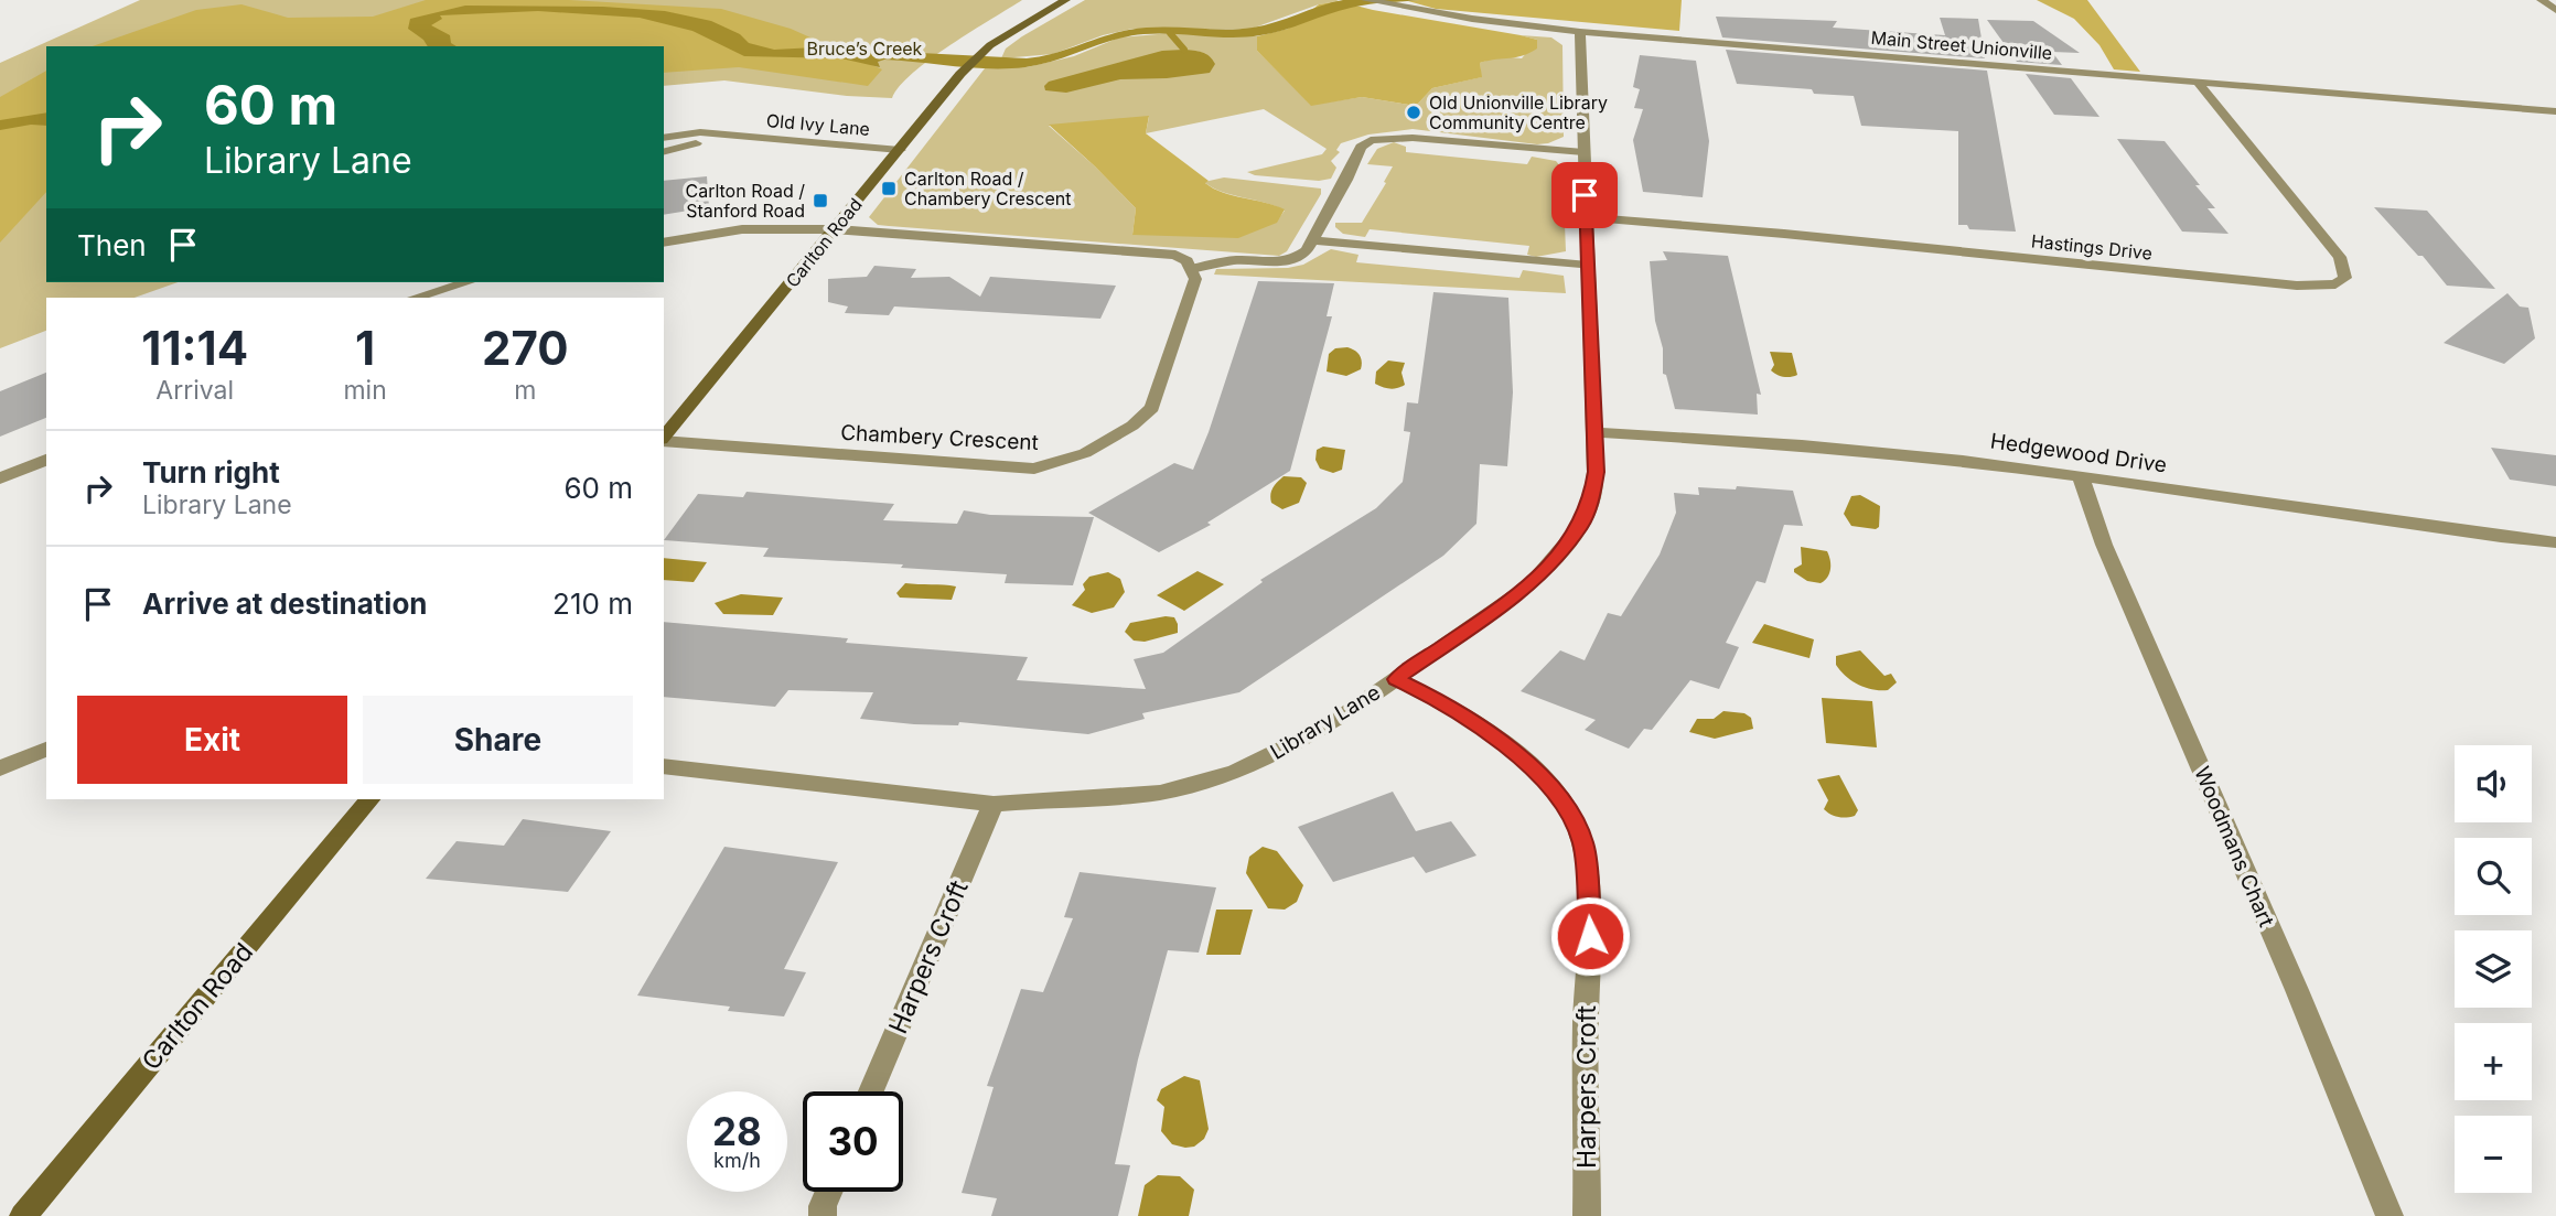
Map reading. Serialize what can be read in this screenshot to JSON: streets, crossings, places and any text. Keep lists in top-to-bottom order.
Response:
{
  "streets": {
    "main road": ["Carlton Road"],
    "street": [
      "Main Street Unionville",
      "Old Ivy Lane",
      "Hastings Drive",
      "Chambery Crescent",
      "Hedgewood Drive",
      "Library Lane",
      "Woodmans Chart",
      "Harpers Croft"
    ]
  },
  "crossings": [
    ["Main Street Unionville", "Hastings Drive"],
    ["Main Street Unionville", "Library Lane"],
    ["Old Ivy Lane", "Carlton Road"],
    ["Hastings Drive", "Library Lane"],
    ["Hedgewood Drive", "Library Lane"],
    ["Hedgewood Drive", "Woodmans Chart"],
    ["Library Lane", "Harpers Croft"]
  ],
  "parks": ["Bruce’s Creek"],
  "places": {
    "other": ["Old Unionville Library Community Centre"],
    "transit": ["Carlton Road / Chambery Crescent", "Carlton Road / Stanford Road"]
  },
  "page": {
    "turn": ["60 m", "Library Lane"],
    "then": "Then",
    "eta": [
      "11:14",
      "Arrival",
      "1",
      "min",
      "270",
      "m"
    ],
    "list": [
      {
        "name": "Turn right",
        "note": "Library Lane",
        "value": "60 m"
      },
      {
        "name": "Arrive at destination",
        "value": "210 m"
      }
    ],
    "buttons": ["Exit", "Share"],
    "map_buttons": ["+", "−"],
    "speed": "28 km/h",
    "limit": "30"
  }
}
